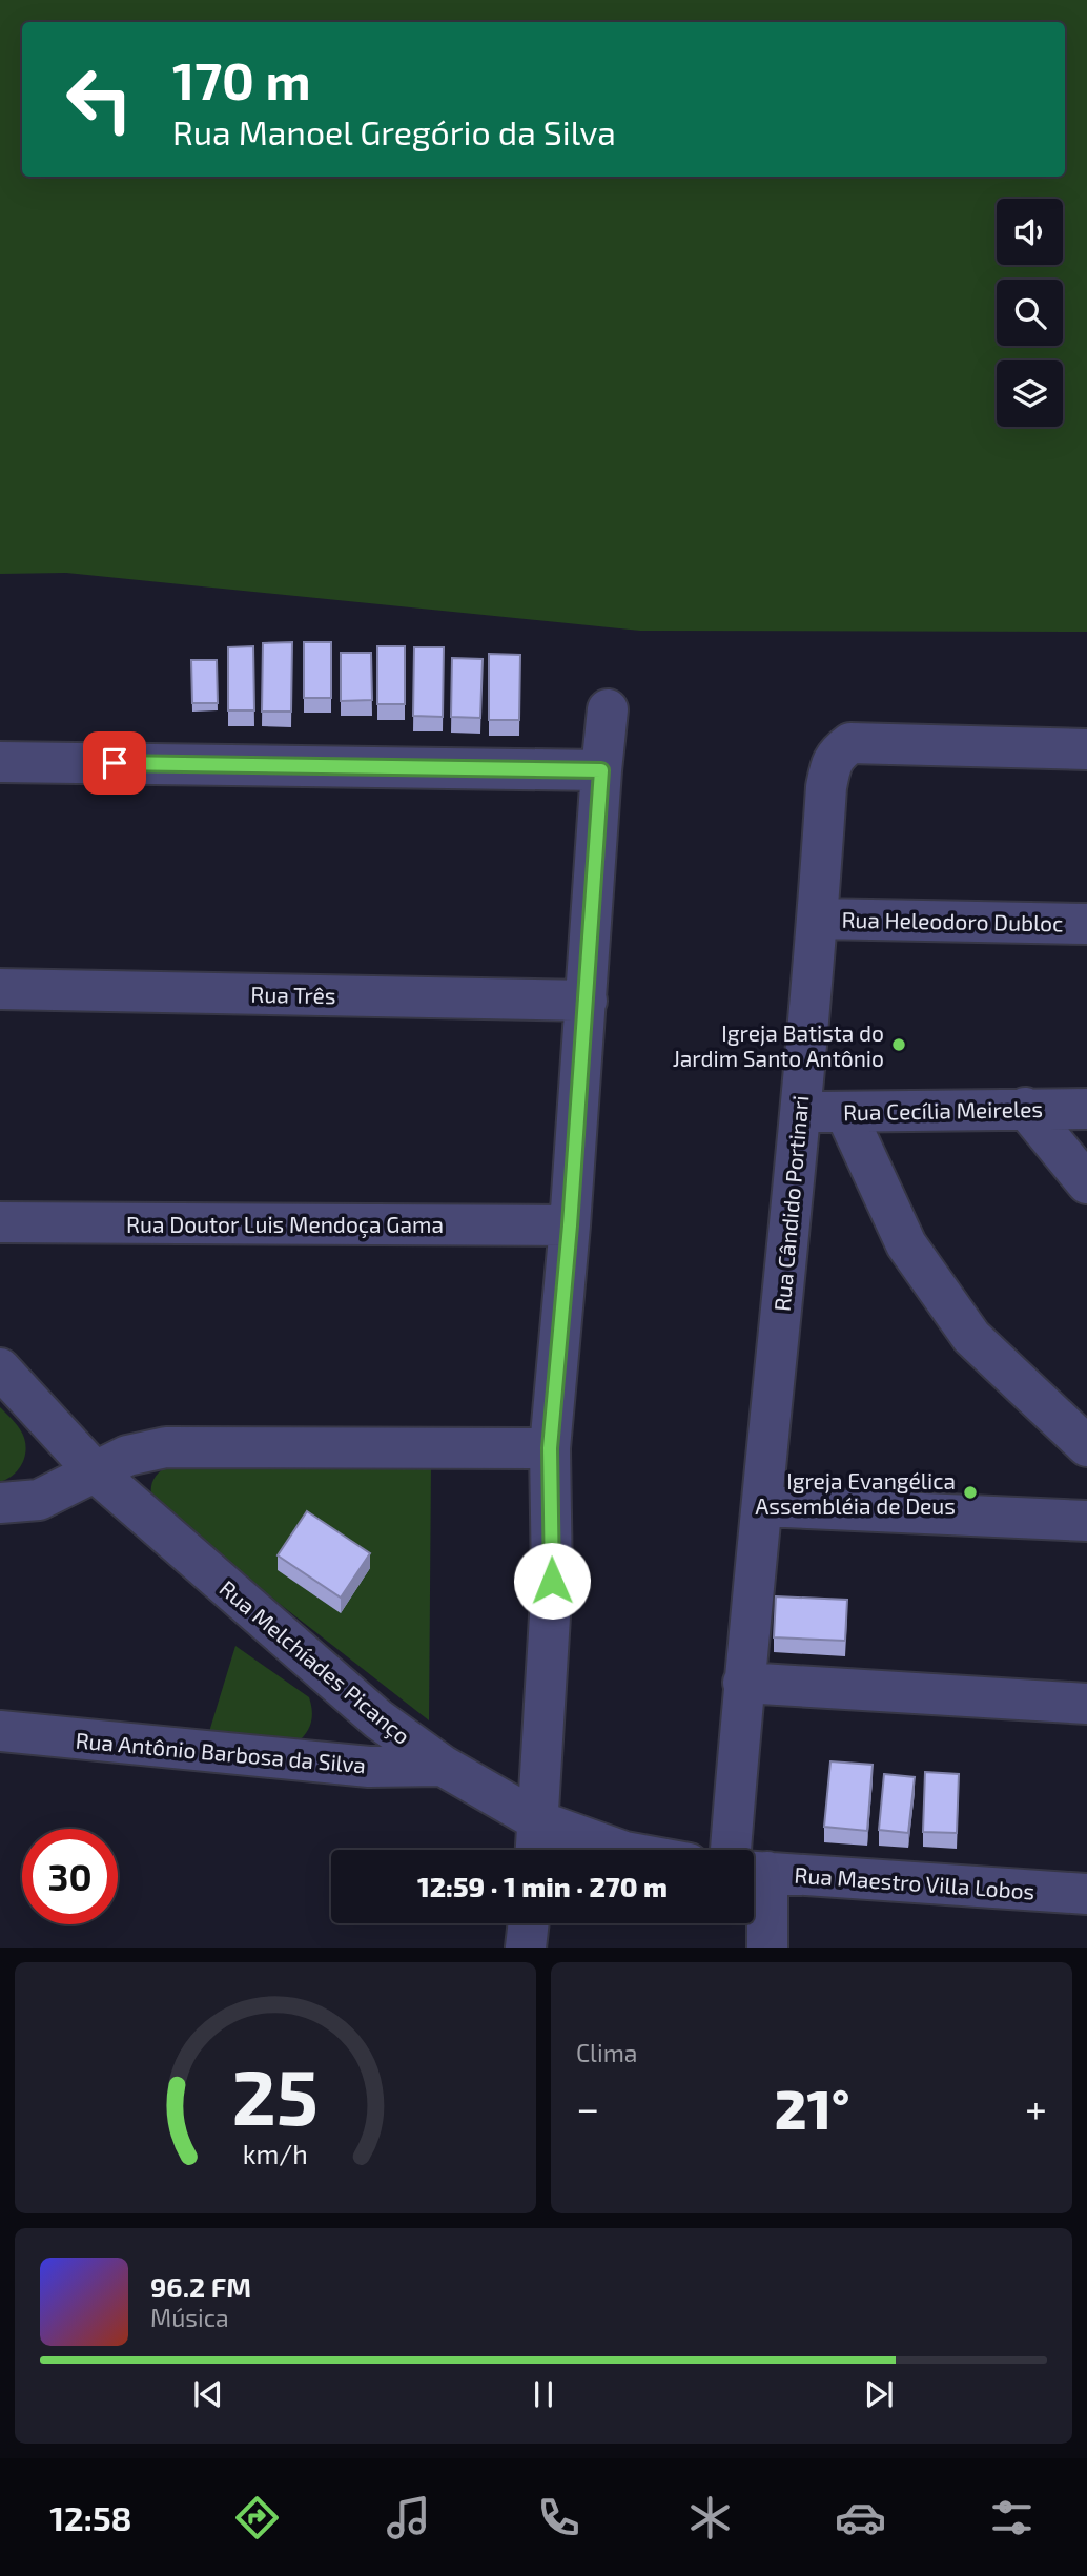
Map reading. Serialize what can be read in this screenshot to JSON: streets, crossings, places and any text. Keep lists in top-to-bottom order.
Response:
{
  "streets": {
    "street": [
      "Rua Heleodoro Dubloc",
      "Rua Três",
      "Rua Cecília Meireles",
      "Rua Cândido Portinari",
      "Rua Doutor Luis Mendoça Gama",
      "Rua Melchíades Picanço",
      "Rua Antônio Barbosa da Silva",
      "Rua Maestro Villa Lobos"
    ]
  },
  "crossings": [
    ["Rua Heleodoro Dubloc", "Rua Cândido Portinari"],
    ["Rua Cecília Meireles", "Rua Cândido Portinari"],
    ["Rua Melchíades Picanço", "Rua Antônio Barbosa da Silva"]
  ],
  "places": ["Igreja Batista do Jardim Santo Antônio", "Igreja Evangélica Assembléia de Deus"],
  "page": {
    "turn": ["170 m", "Rua Manoel Gregório da Silva"],
    "limit": "30",
    "trip": "12:59 · 1 min · 270 m",
    "tile": "Clima",
    "heat": ["−", "21°", "+"],
    "song": ["96.2 FM", "Música"],
    "tabs": "12:58",
    "gauge": ["25", "km/h"]
  }
}
